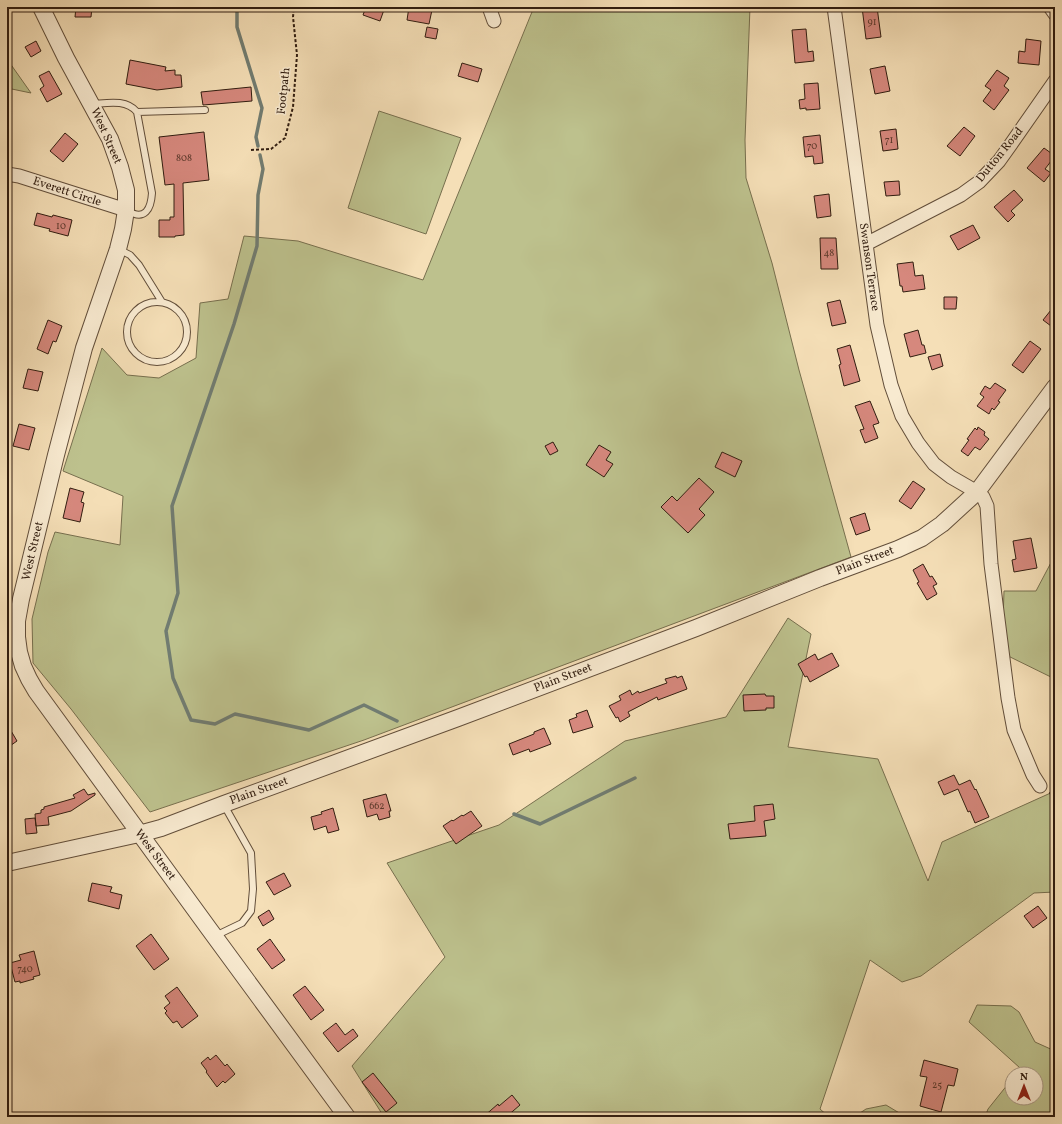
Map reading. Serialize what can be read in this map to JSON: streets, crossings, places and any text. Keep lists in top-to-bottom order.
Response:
{
  "streets": {
    "street": [
      "West Street",
      "Dutton Road",
      "Everett Circle",
      "Swanson Terrace",
      "Plain Street"
    ],
    "path": ["Footpath"]
  },
  "crossings": [
    ["West Street", "Everett Circle"],
    ["West Street", "Plain Street"],
    ["Dutton Road", "Swanson Terrace"],
    ["Swanson Terrace", "Plain Street"]
  ],
  "house_numbers": [
    "91",
    "71",
    "70",
    "808",
    "10",
    "48",
    "662",
    "740",
    "25"
  ],
  "north": "top"
}
